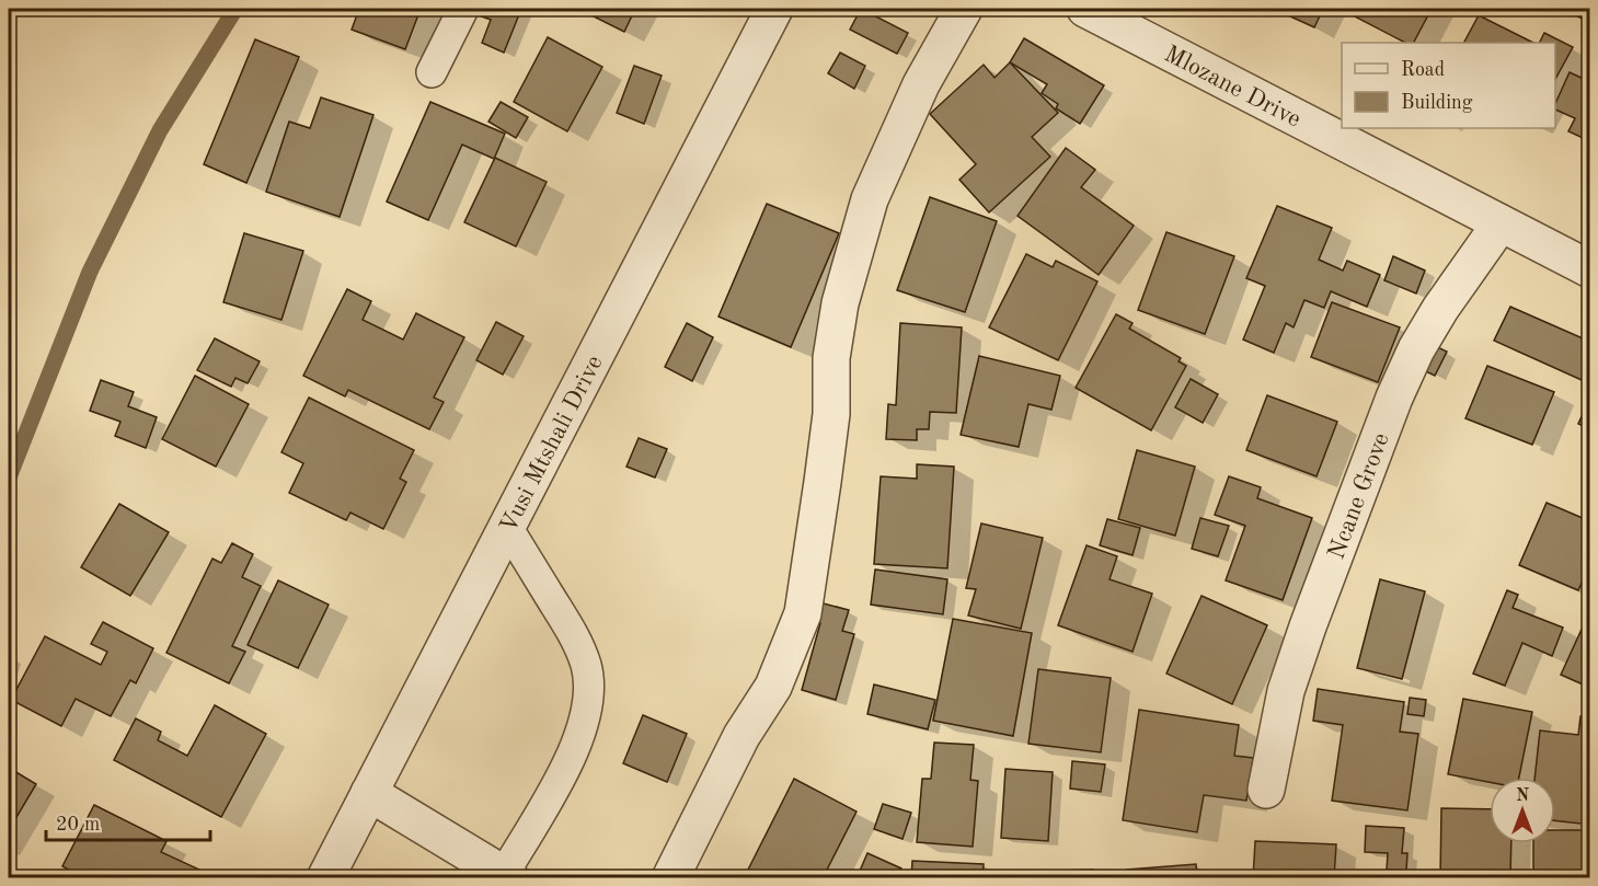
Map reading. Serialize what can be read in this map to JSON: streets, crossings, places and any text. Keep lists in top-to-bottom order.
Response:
{
  "streets": {
    "street": ["Mlozane Drive", "Vusi Mtshali Drive", "Ncane Grove"]
  },
  "crossings": [
    ["Mlozane Drive", "Ncane Grove"]
  ],
  "legend": ["Road", "Building"],
  "scale_bar": "20 m",
  "north": "top"
}
